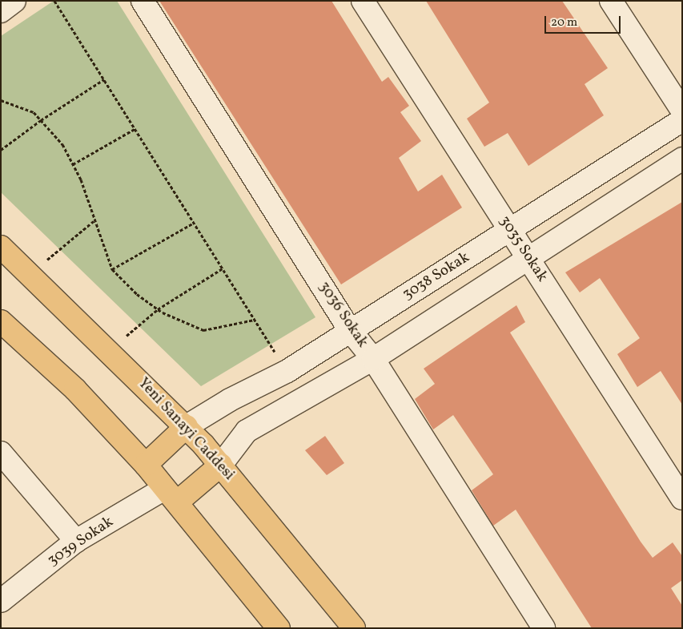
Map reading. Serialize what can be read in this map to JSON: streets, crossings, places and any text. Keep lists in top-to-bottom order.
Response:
{
  "streets": {
    "main road": ["Yeni Sanayi Caddesi"],
    "lane": [
      "3035 Sokak",
      "3038 Sokak",
      "3036 Sokak",
      "3039 Sokak"
    ]
  },
  "crossings": [
    ["3035 Sokak", "3038 Sokak"],
    ["3038 Sokak", "3036 Sokak"],
    ["3038 Sokak", "Yeni Sanayi Caddesi"]
  ],
  "scale_bar": "20 m"
}
